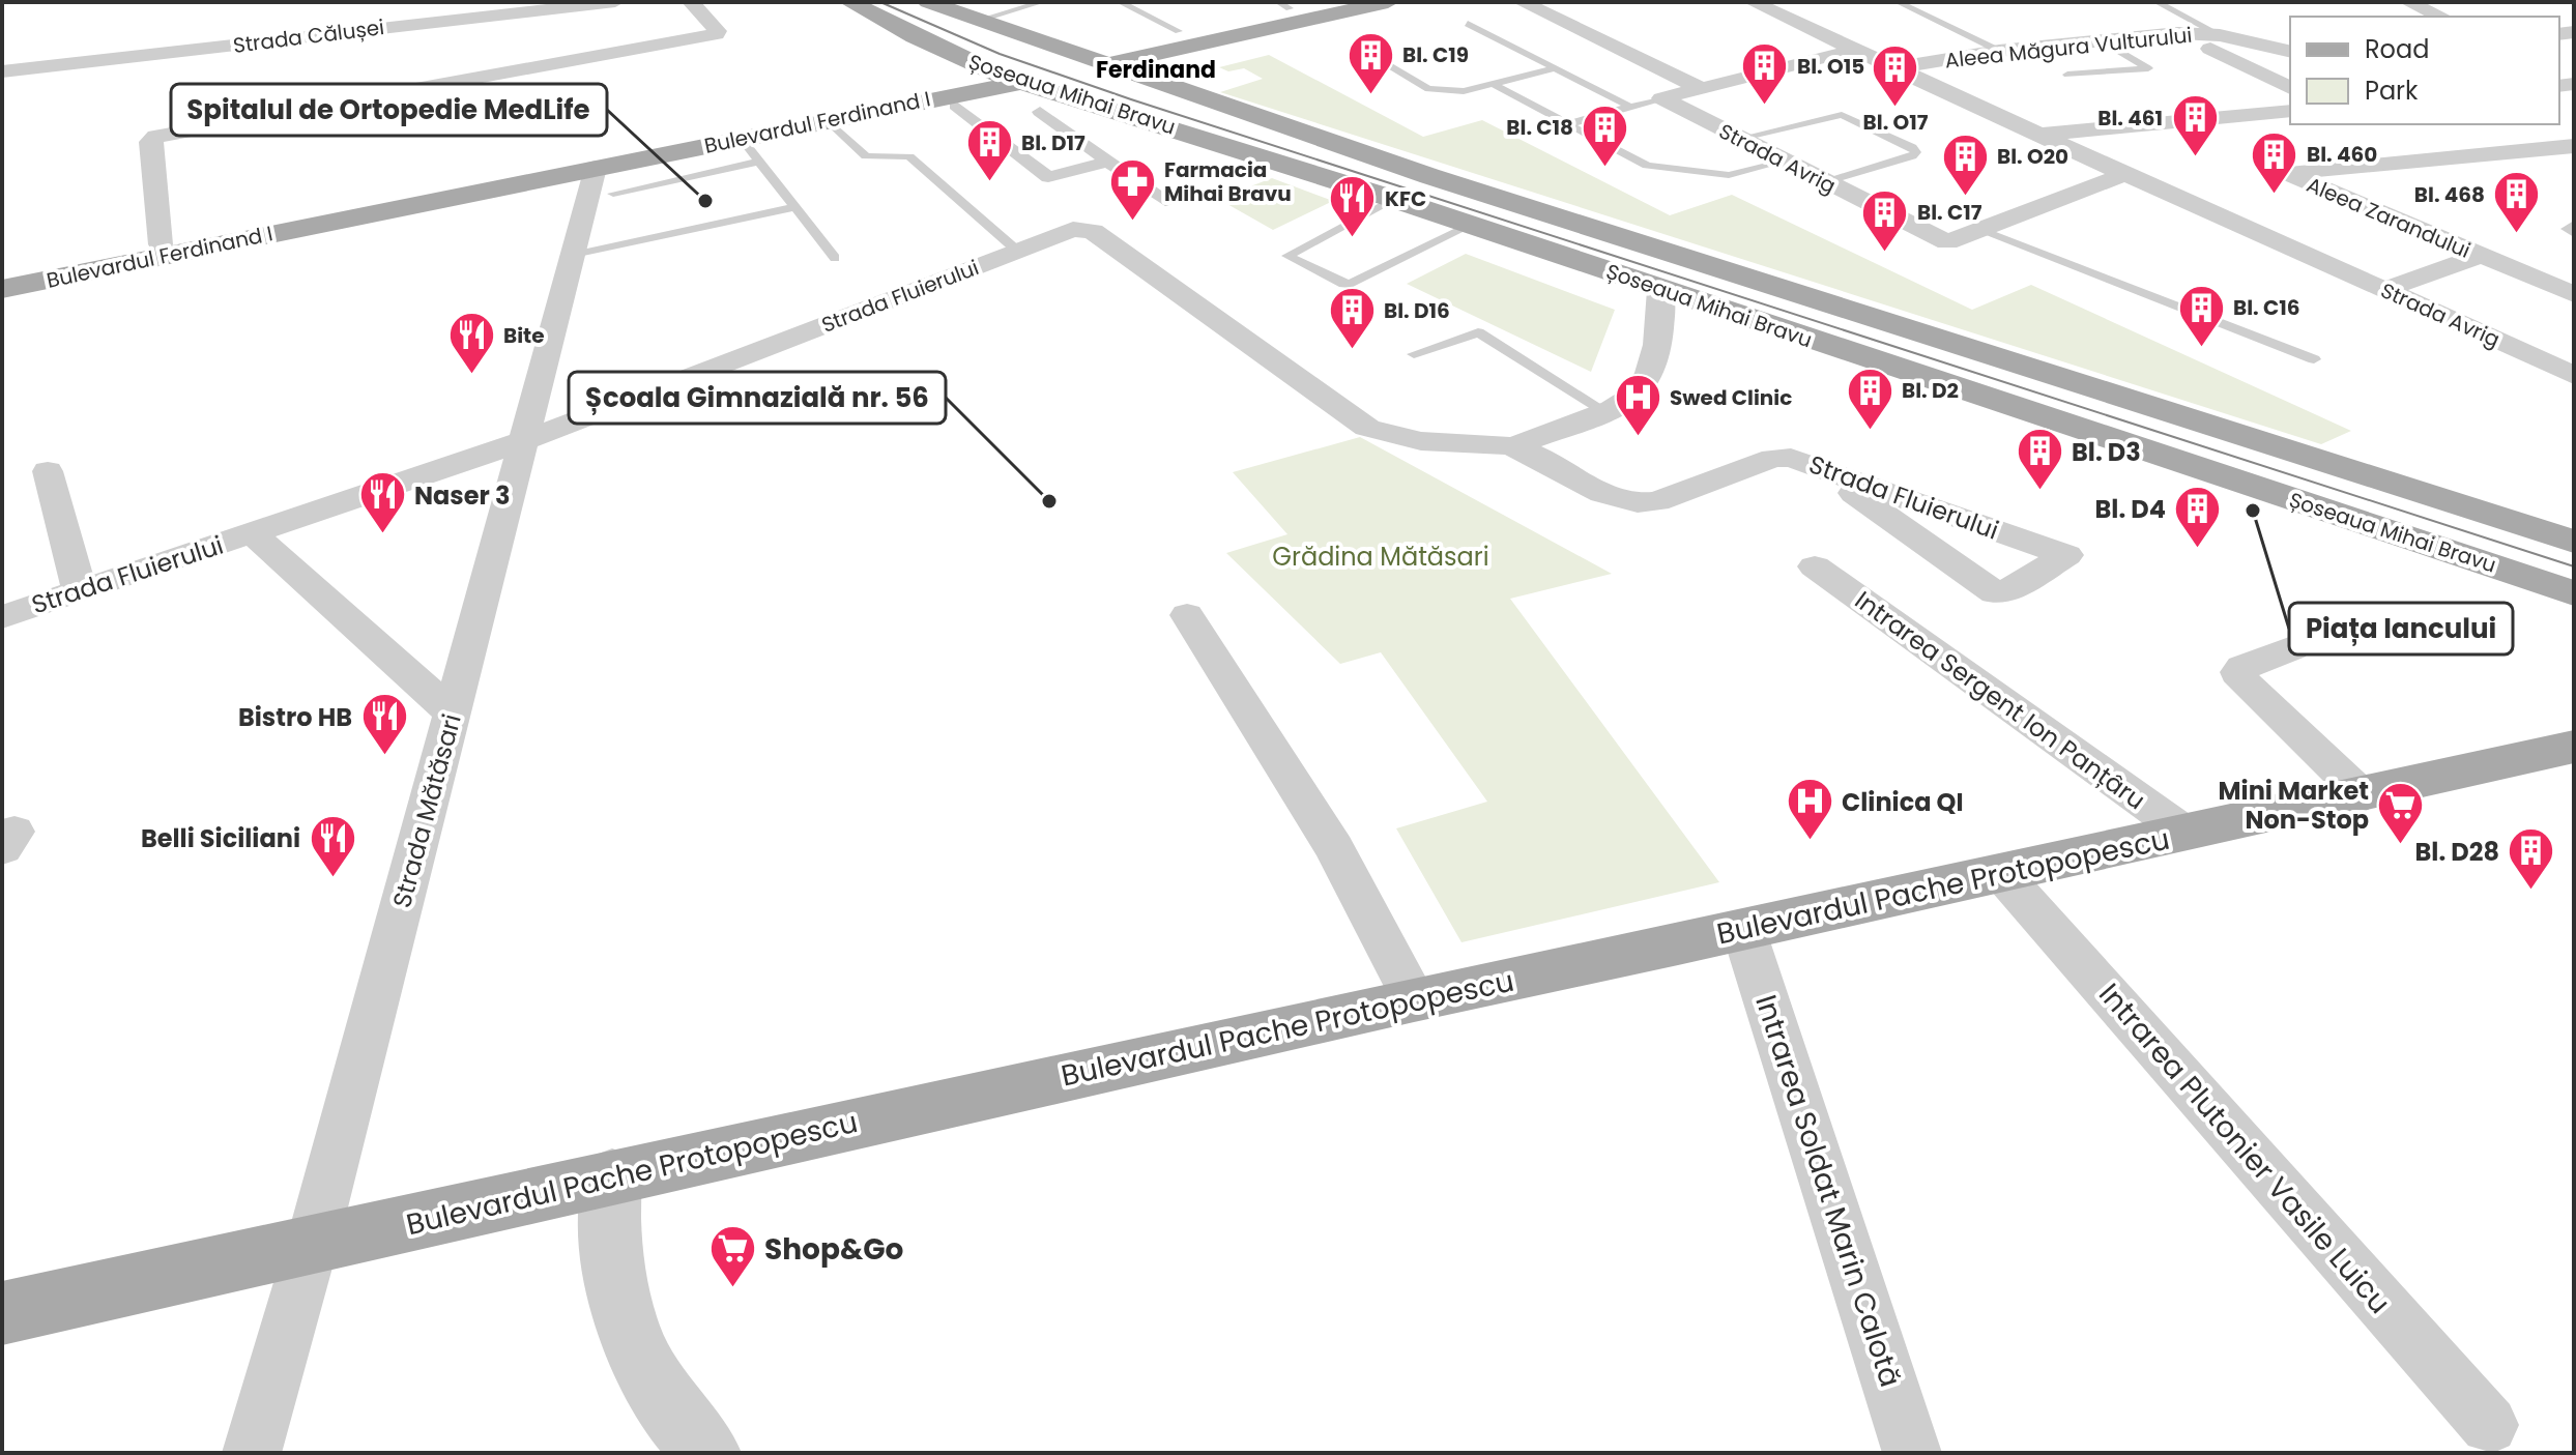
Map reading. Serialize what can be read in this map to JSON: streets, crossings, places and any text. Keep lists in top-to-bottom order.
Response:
{
  "streets": {
    "main road": ["Șoseaua Mihai Bravu", "Bulevardul Ferdinand I", "Bulevardul Pache Protopopescu"],
    "street": [
      "Strada Călușei",
      "Aleea Măgura Vulturului",
      "Strada Avrig",
      "Aleea Zarandului",
      "Strada Fluierului",
      "Intrarea Sergent Ion Panțâru",
      "Strada Mătăsari",
      "Intrarea Plutonier Vasile Luicu",
      "Intrarea Soldat Marin Calotă"
    ]
  },
  "crossings": [
    ["Aleea Măgura Vulturului", "Strada Avrig"],
    ["Șoseaua Mihai Bravu", "Bulevardul Ferdinand I"],
    ["Șoseaua Mihai Bravu", "Strada Fluierului"],
    ["Bulevardul Ferdinand I", "Strada Mătăsari"],
    ["Strada Fluierului", "Strada Mătăsari"],
    ["Intrarea Sergent Ion Panțâru", "Bulevardul Pache Protopopescu"],
    ["Strada Mătăsari", "Bulevardul Pache Protopopescu"],
    ["Bulevardul Pache Protopopescu", "Intrarea Plutonier Vasile Luicu"],
    ["Bulevardul Pache Protopopescu", "Intrarea Soldat Marin Calotă"]
  ],
  "districts": ["Ferdinand"],
  "parks": ["Grădina Mătăsari"],
  "places": {
    "building": [
      "Bl. C19",
      "Bl. O15",
      "Bl. O17",
      "Bl. 461",
      "Bl. C18",
      "Bl. D17",
      "Bl. 460",
      "Bl. O20",
      "Bl. 468",
      "Bl. C17",
      "Bl. C16",
      "Bl. D16",
      "Bl. D2",
      "Bl. D3",
      "Bl. D4",
      "Bl. D28"
    ],
    "other": ["Spitalul de Ortopedie MedLife", "Școala Gimnazială nr. 56", "Piața Iancului"],
    "pharmacy": ["Farmacia Mihai Bravu"],
    "restaurant": [
      "KFC",
      "Bite",
      "Naser 3",
      "Bistro HB",
      "Belli Siciliani"
    ],
    "hospital": ["Swed Clinic", "Clinica QI"],
    "supermarket": ["Mini Market Non-Stop", "Shop&Go"]
  },
  "legend": ["Road", "Park"]
}
